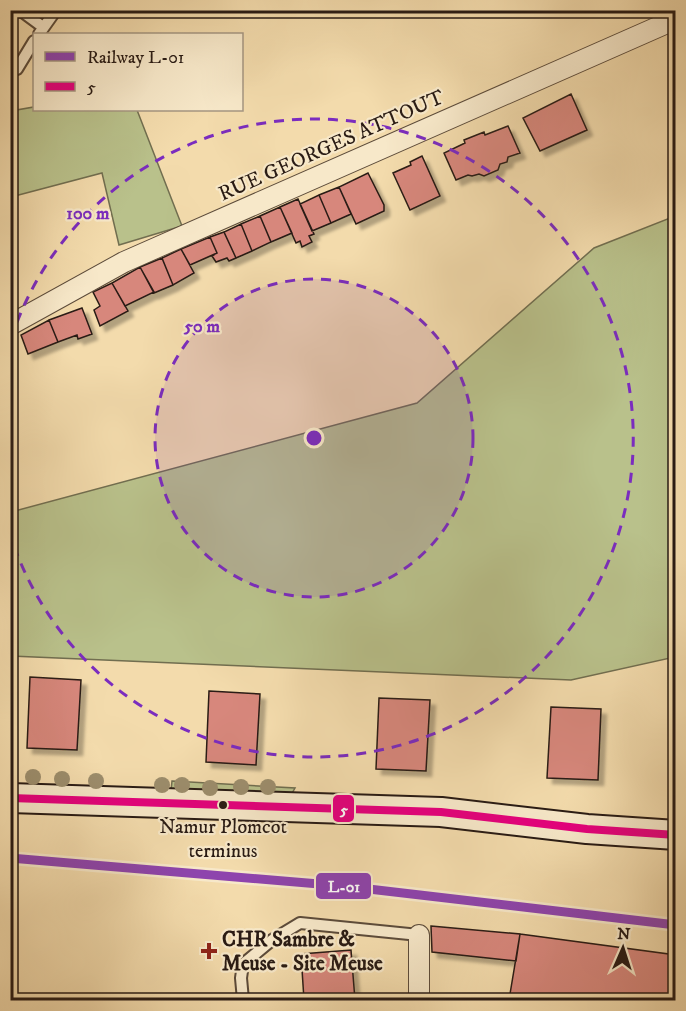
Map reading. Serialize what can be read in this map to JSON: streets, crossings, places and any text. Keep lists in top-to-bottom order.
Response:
{
  "streets": {
    "street": ["RUE GEORGES ATTOUT"]
  },
  "places": {
    "other": ["Namur Plomcot terminus"],
    "health": ["CHR Sambre & Meuse - Site Meuse"]
  },
  "lines": ["transit line 5", "rail line L-01"],
  "legend": ["Railway L-01", "5"],
  "north": "top",
  "rings": ["100 m", "50 m"]
}
